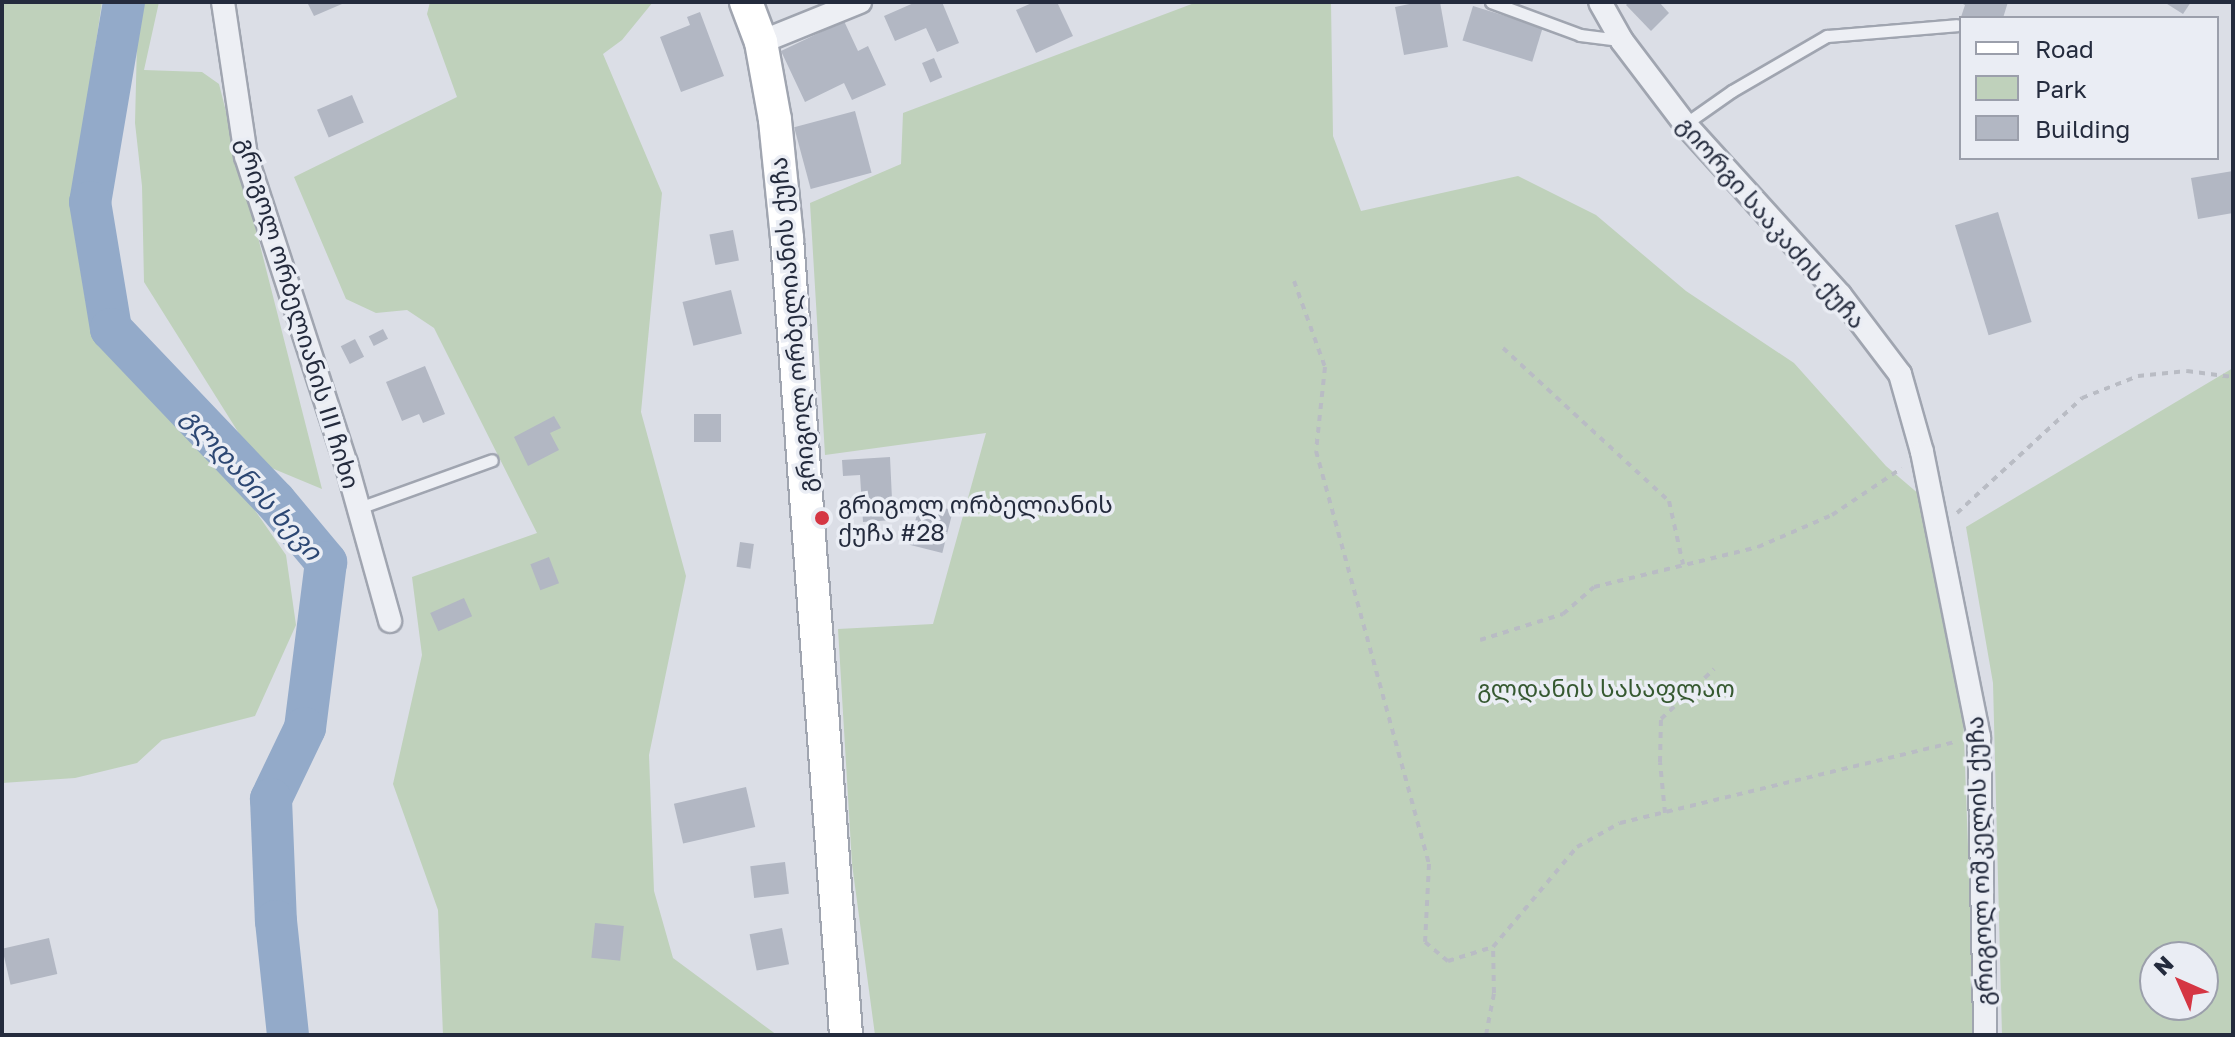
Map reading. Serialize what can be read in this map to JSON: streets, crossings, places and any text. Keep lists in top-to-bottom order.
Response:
{
  "streets": {
    "main road": ["გრიგოლ ორბელიანის ქუჩა"],
    "street": ["გიორგი სააკაძის ქუჩა", "გრიგოლ ორბელიანის III ჩიხი", "გრიგოლ ოშკელის ქუჩა"]
  },
  "crossings": [
    ["გიორგი სააკაძის ქუჩა", "გრიგოლ ოშკელის ქუჩა"]
  ],
  "water": ["გლდანის ხევი"],
  "parks": ["გლდანის სასაფლაო"],
  "places": ["გრიგოლ ორბელიანის ქუჩა #28"],
  "legend": ["Road", "Park", "Building"],
  "north": "top left"
}
